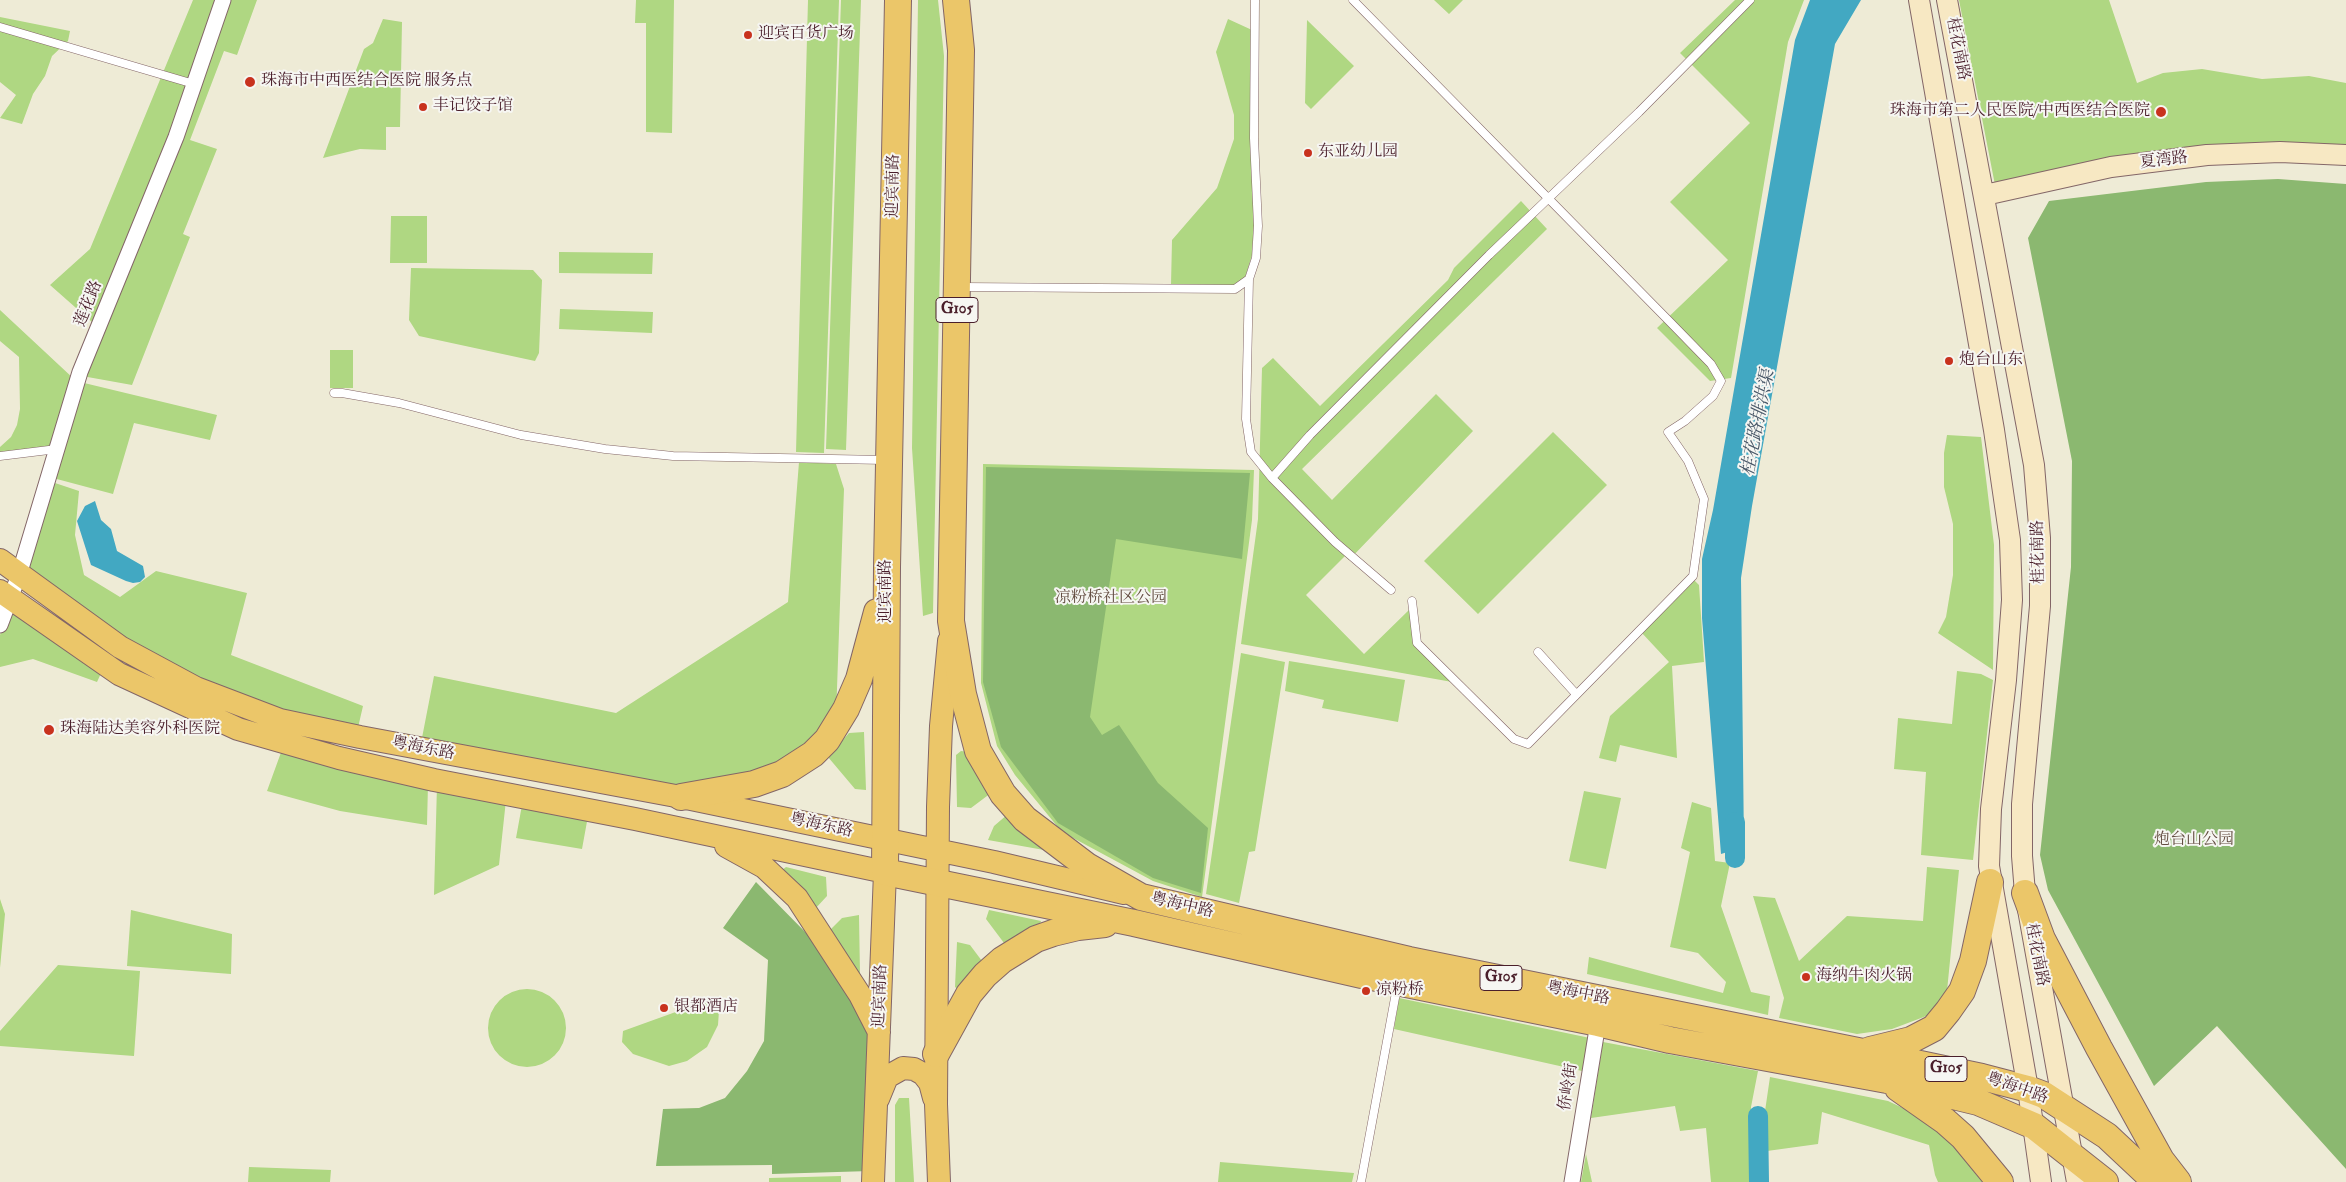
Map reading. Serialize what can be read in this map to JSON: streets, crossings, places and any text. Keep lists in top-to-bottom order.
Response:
{
  "streets": {
    "highway": ["迎宾南路", "G105", "粤海中路"],
    "main road": ["桂花南路", "夏湾路", "粤海东路"],
    "street": ["莲花路", "侨岭街"]
  },
  "crossings": [
    ["桂花南路", "夏湾路"],
    ["桂花南路", "粤海中路"],
    ["迎宾南路", "粤海东路"],
    ["迎宾南路", "粤海中路"],
    ["莲花路", "粤海东路"],
    ["粤海东路", "粤海中路"],
    ["粤海中路", "侨岭街"]
  ],
  "water": ["桂花路排洪渠"],
  "parks": ["凉粉桥社区公园", "炮台山公园"],
  "places": [
    "迎宾百货广场",
    "珠海市中西医结合医院 服务点",
    "丰记饺子馆",
    "珠海市第二人民医院/中西医结合医院",
    "东亚幼儿园",
    "炮台山东",
    "珠海陆达美容外科医院",
    "海纳牛肉火锅",
    "凉粉桥",
    "银都酒店"
  ]
}
